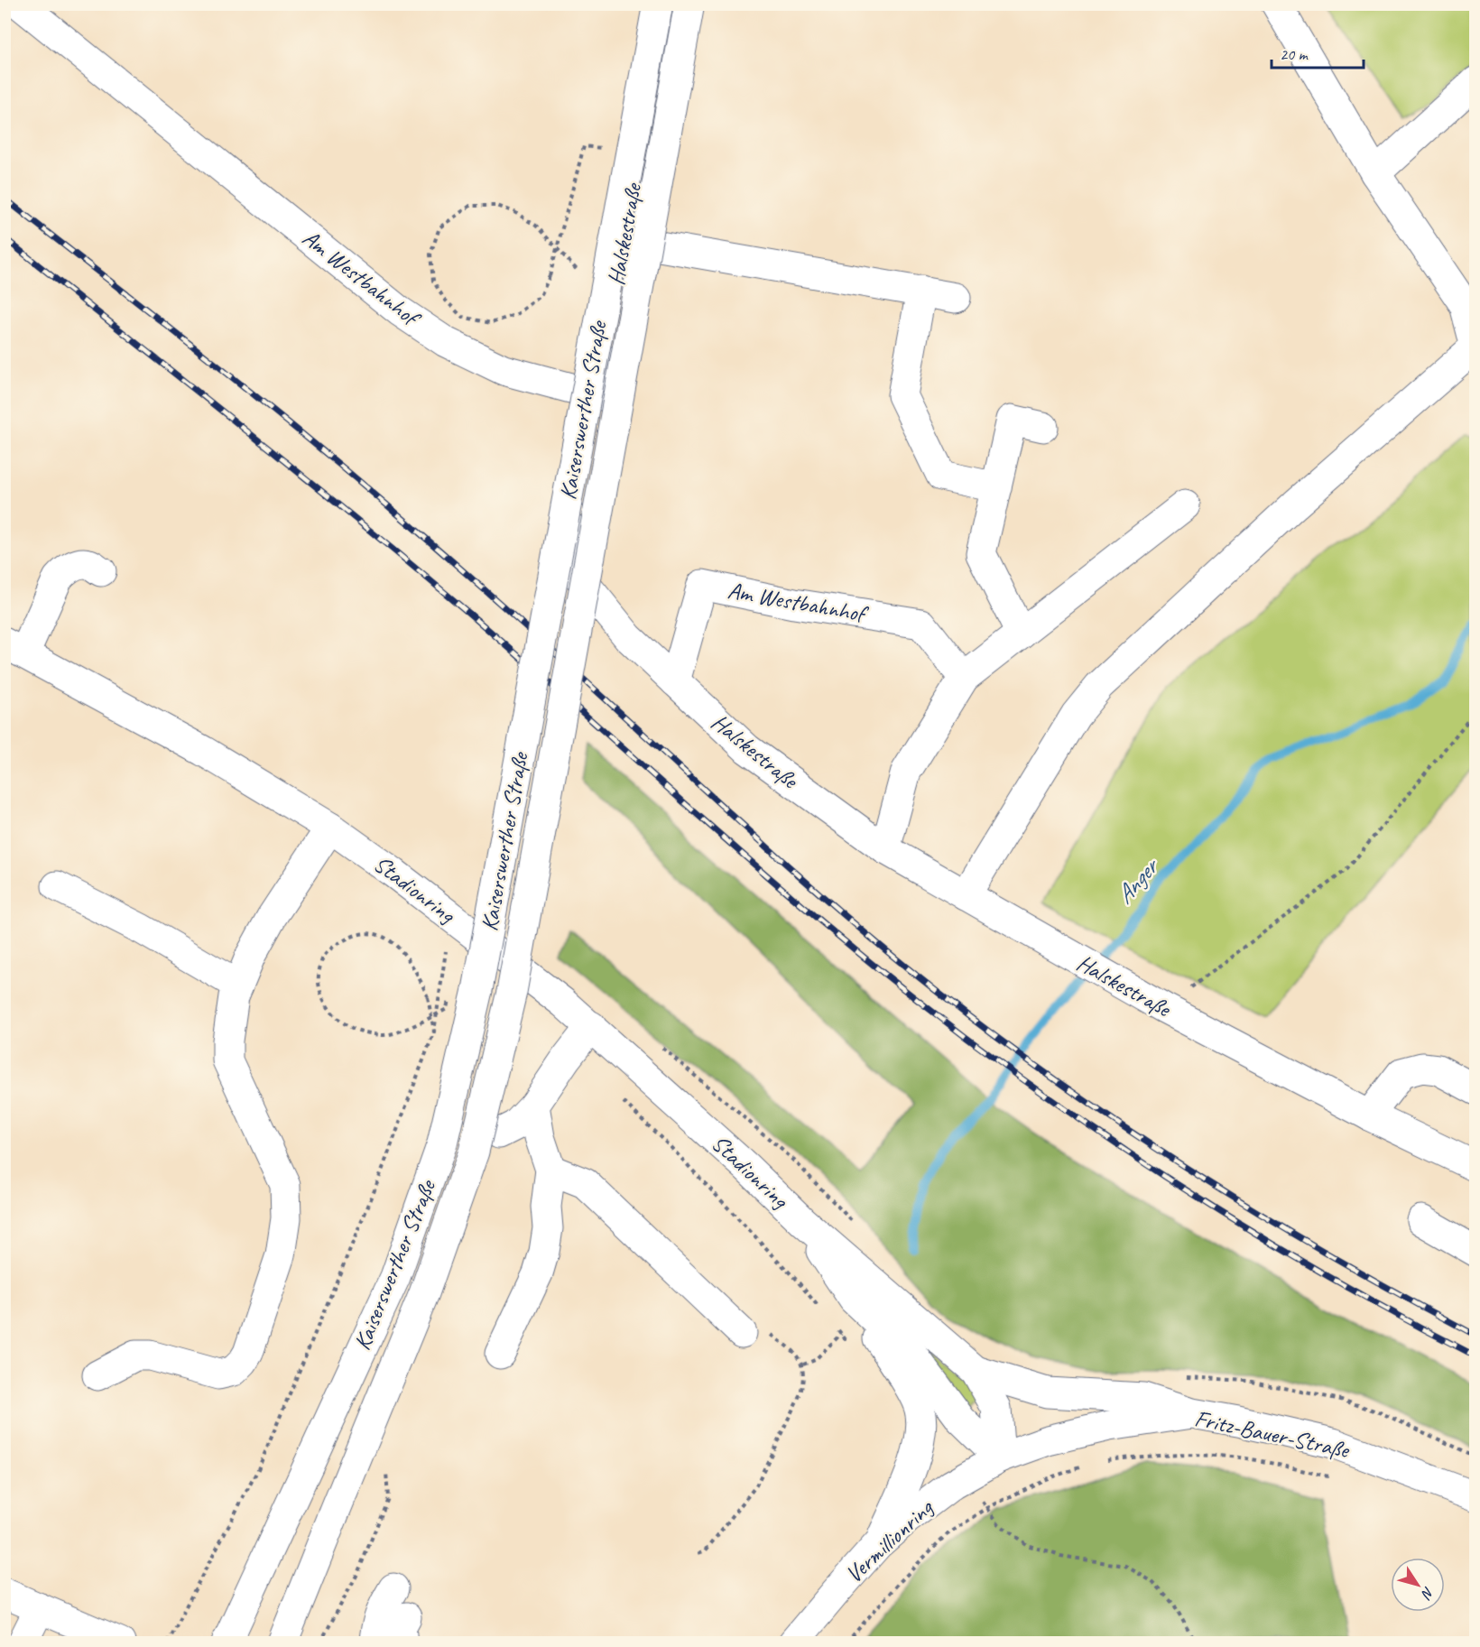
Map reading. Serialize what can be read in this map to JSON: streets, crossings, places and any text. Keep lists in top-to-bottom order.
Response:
{
  "streets": {
    "main road": [
      "Halskestraße",
      "Am Westbahnhof",
      "Kaiserswerther Straße",
      "Stadionring",
      "Fritz-Bauer-Straße",
      "Vermillionring"
    ]
  },
  "crossings": [
    ["Halskestraße", "Am Westbahnhof"],
    ["Stadionring", "Fritz-Bauer-Straße"],
    ["Stadionring", "Vermillionring"],
    ["Fritz-Bauer-Straße", "Vermillionring"]
  ],
  "water": ["Anger"],
  "scale_bar": "20 m",
  "north": "bottom right"
}
